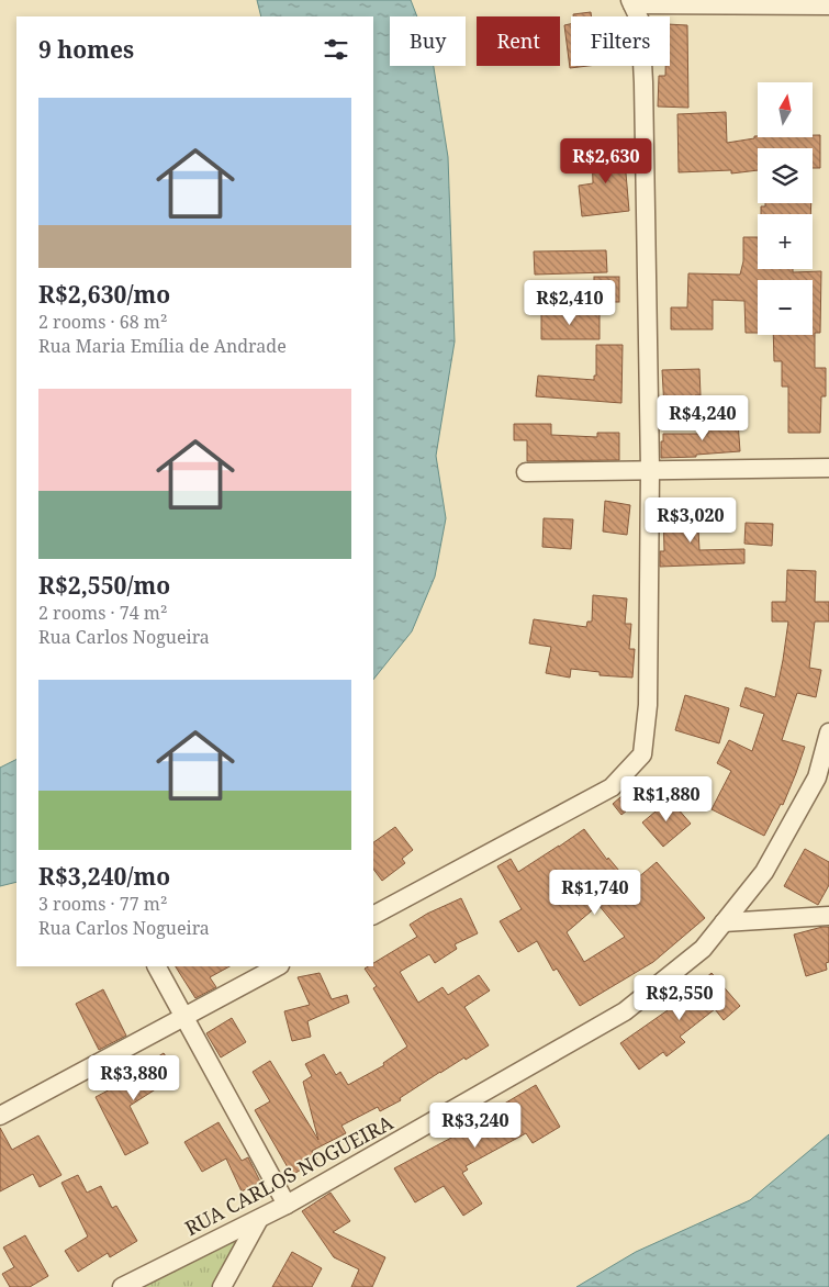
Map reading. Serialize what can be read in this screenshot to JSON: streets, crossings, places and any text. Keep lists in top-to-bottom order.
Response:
{
  "streets": {
    "street": ["RUA CARLOS NOGUEIRA"]
  },
  "north": "top",
  "page": {
    "chip": ["Buy", "Rent", "Filters"],
    "heading": "9 homes",
    "map_buttons": ["+", "−"],
    "list": [
      {
        "name": "R$2,630/mo",
        "note": "2 rooms · 68 m² · Rua Maria Emília de Andrade"
      },
      {
        "name": "R$2,550/mo",
        "note": "2 rooms · 74 m² · Rua Carlos Nogueira"
      },
      {
        "name": "R$3,240/mo",
        "note": "3 rooms · 77 m² · Rua Carlos Nogueira"
      }
    ],
    "price": [
      "R$2,630",
      "R$2,410",
      "R$4,240",
      "R$3,020",
      "R$1,880",
      "R$1,740",
      "R$2,550",
      "R$3,880",
      "R$3,240"
    ]
  }
}
